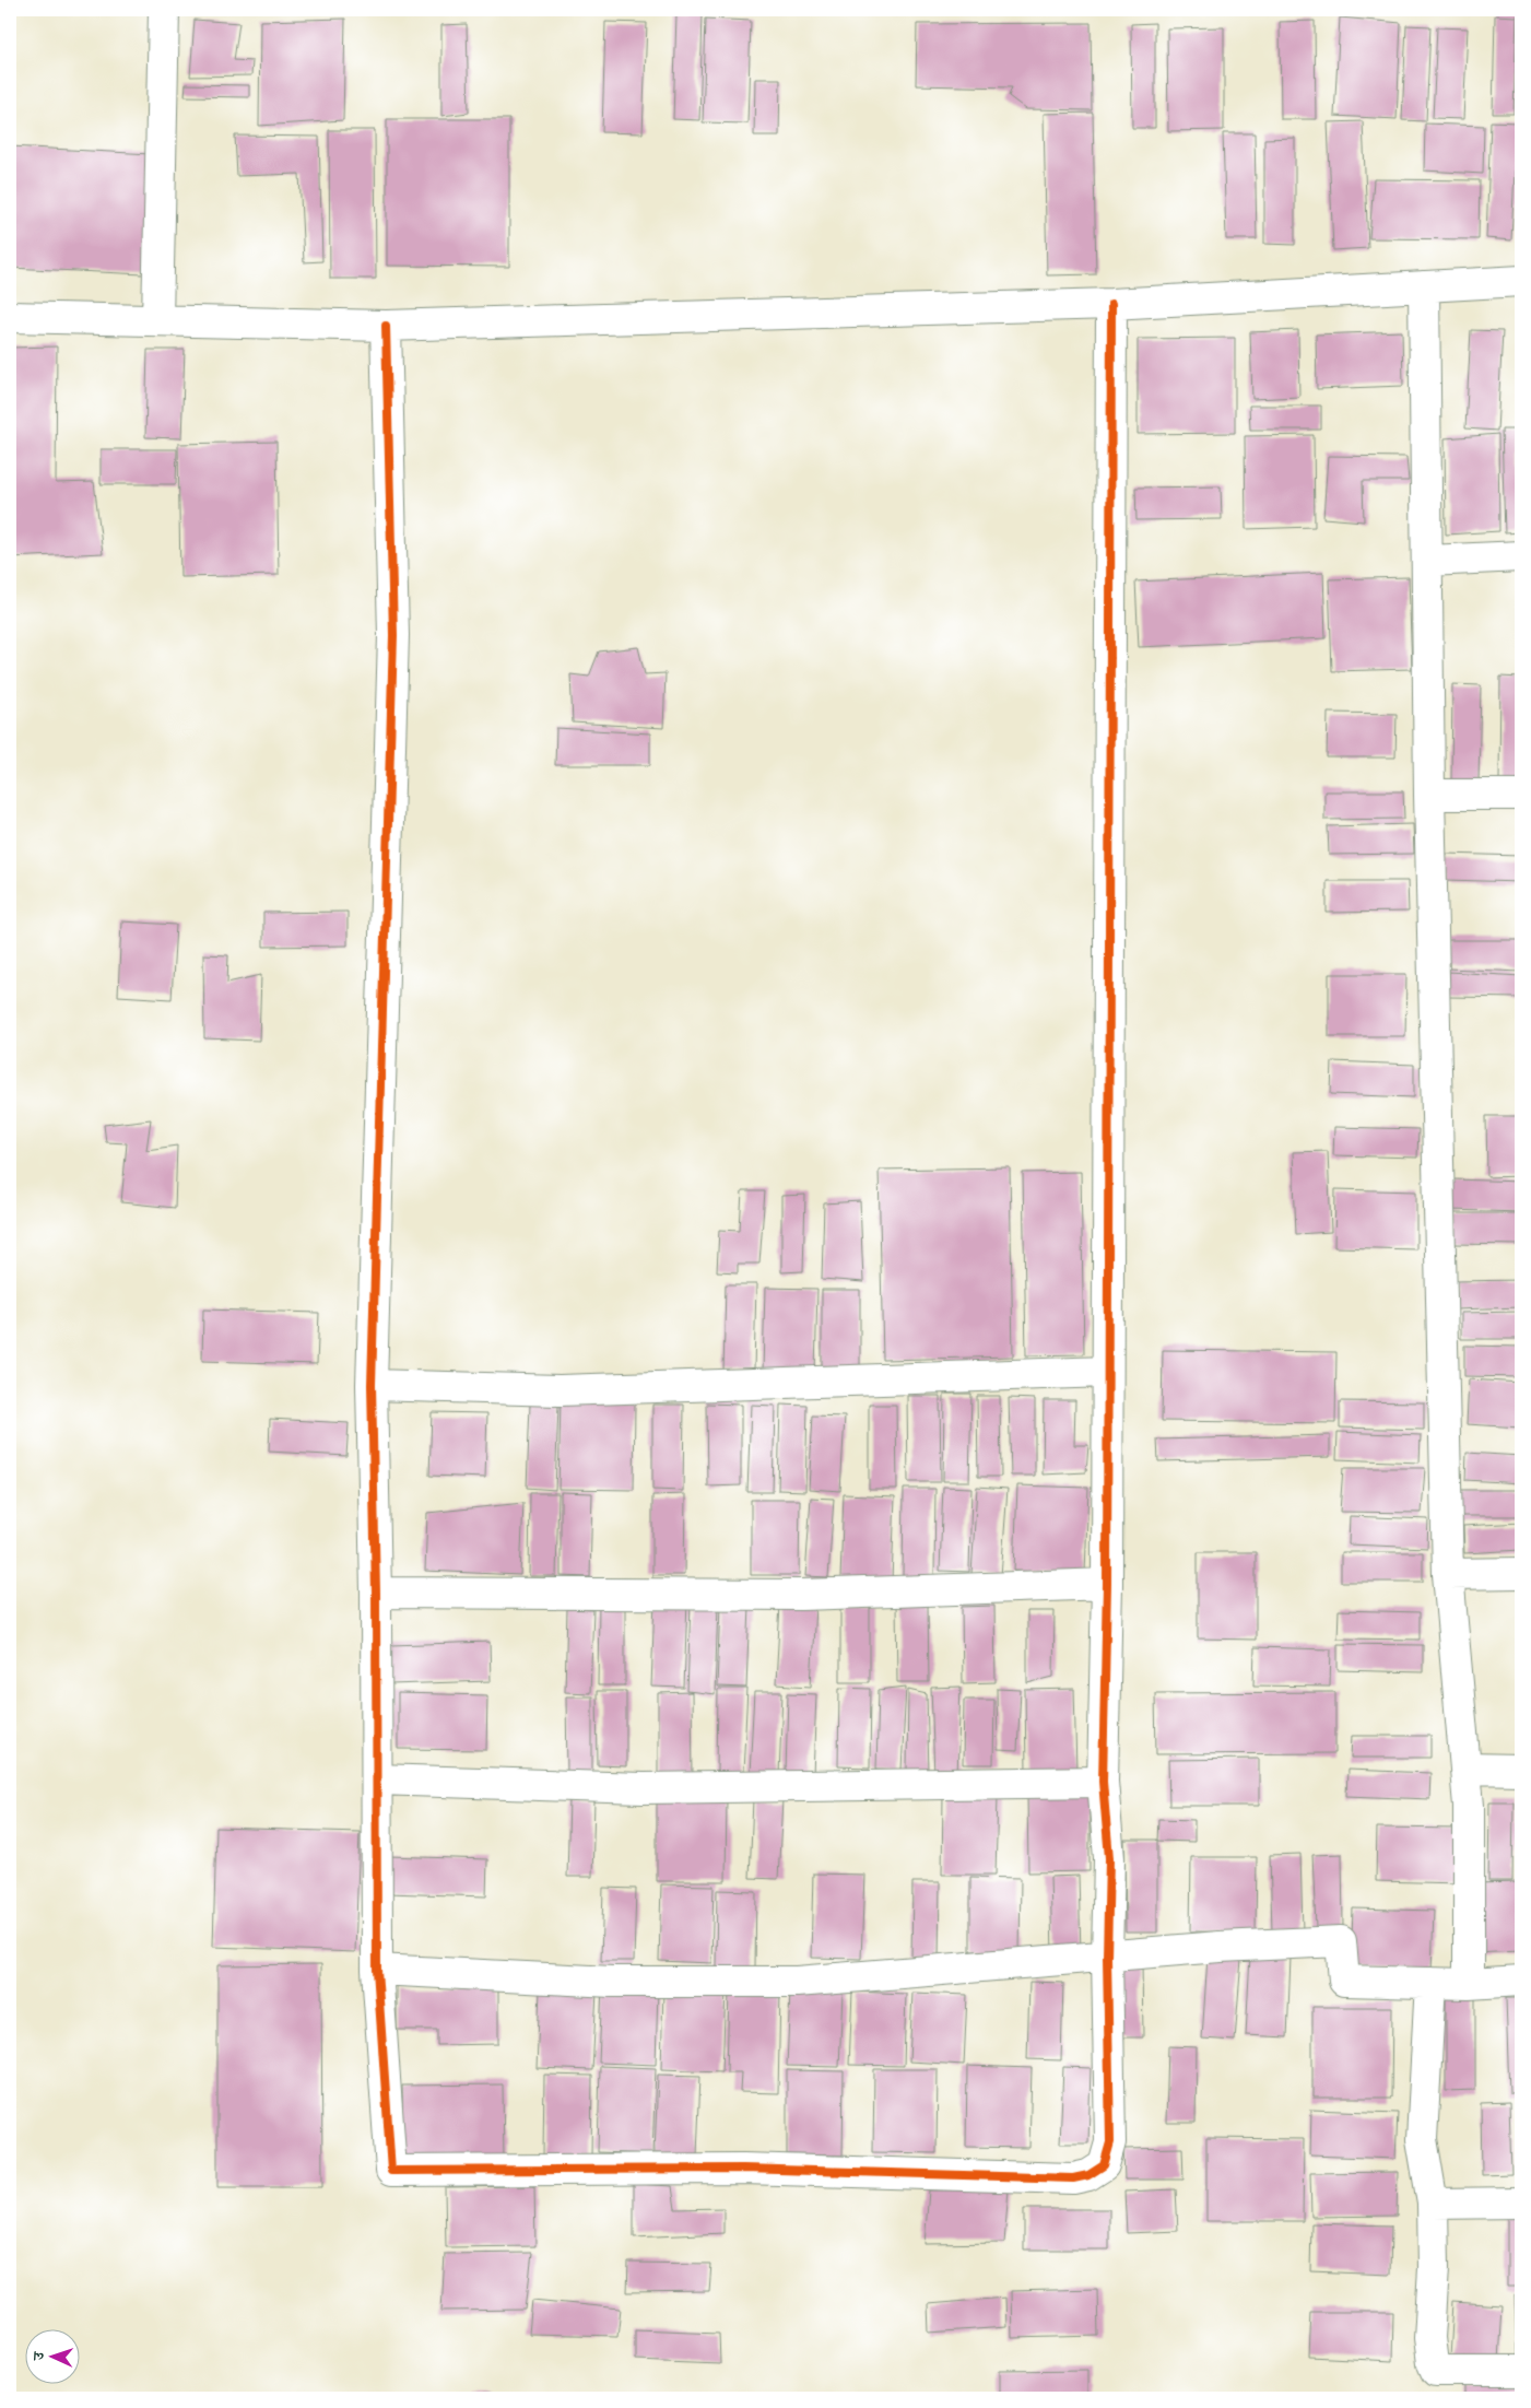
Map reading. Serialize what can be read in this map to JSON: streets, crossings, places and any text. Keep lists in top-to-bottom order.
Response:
{
  "north": "left"
}
